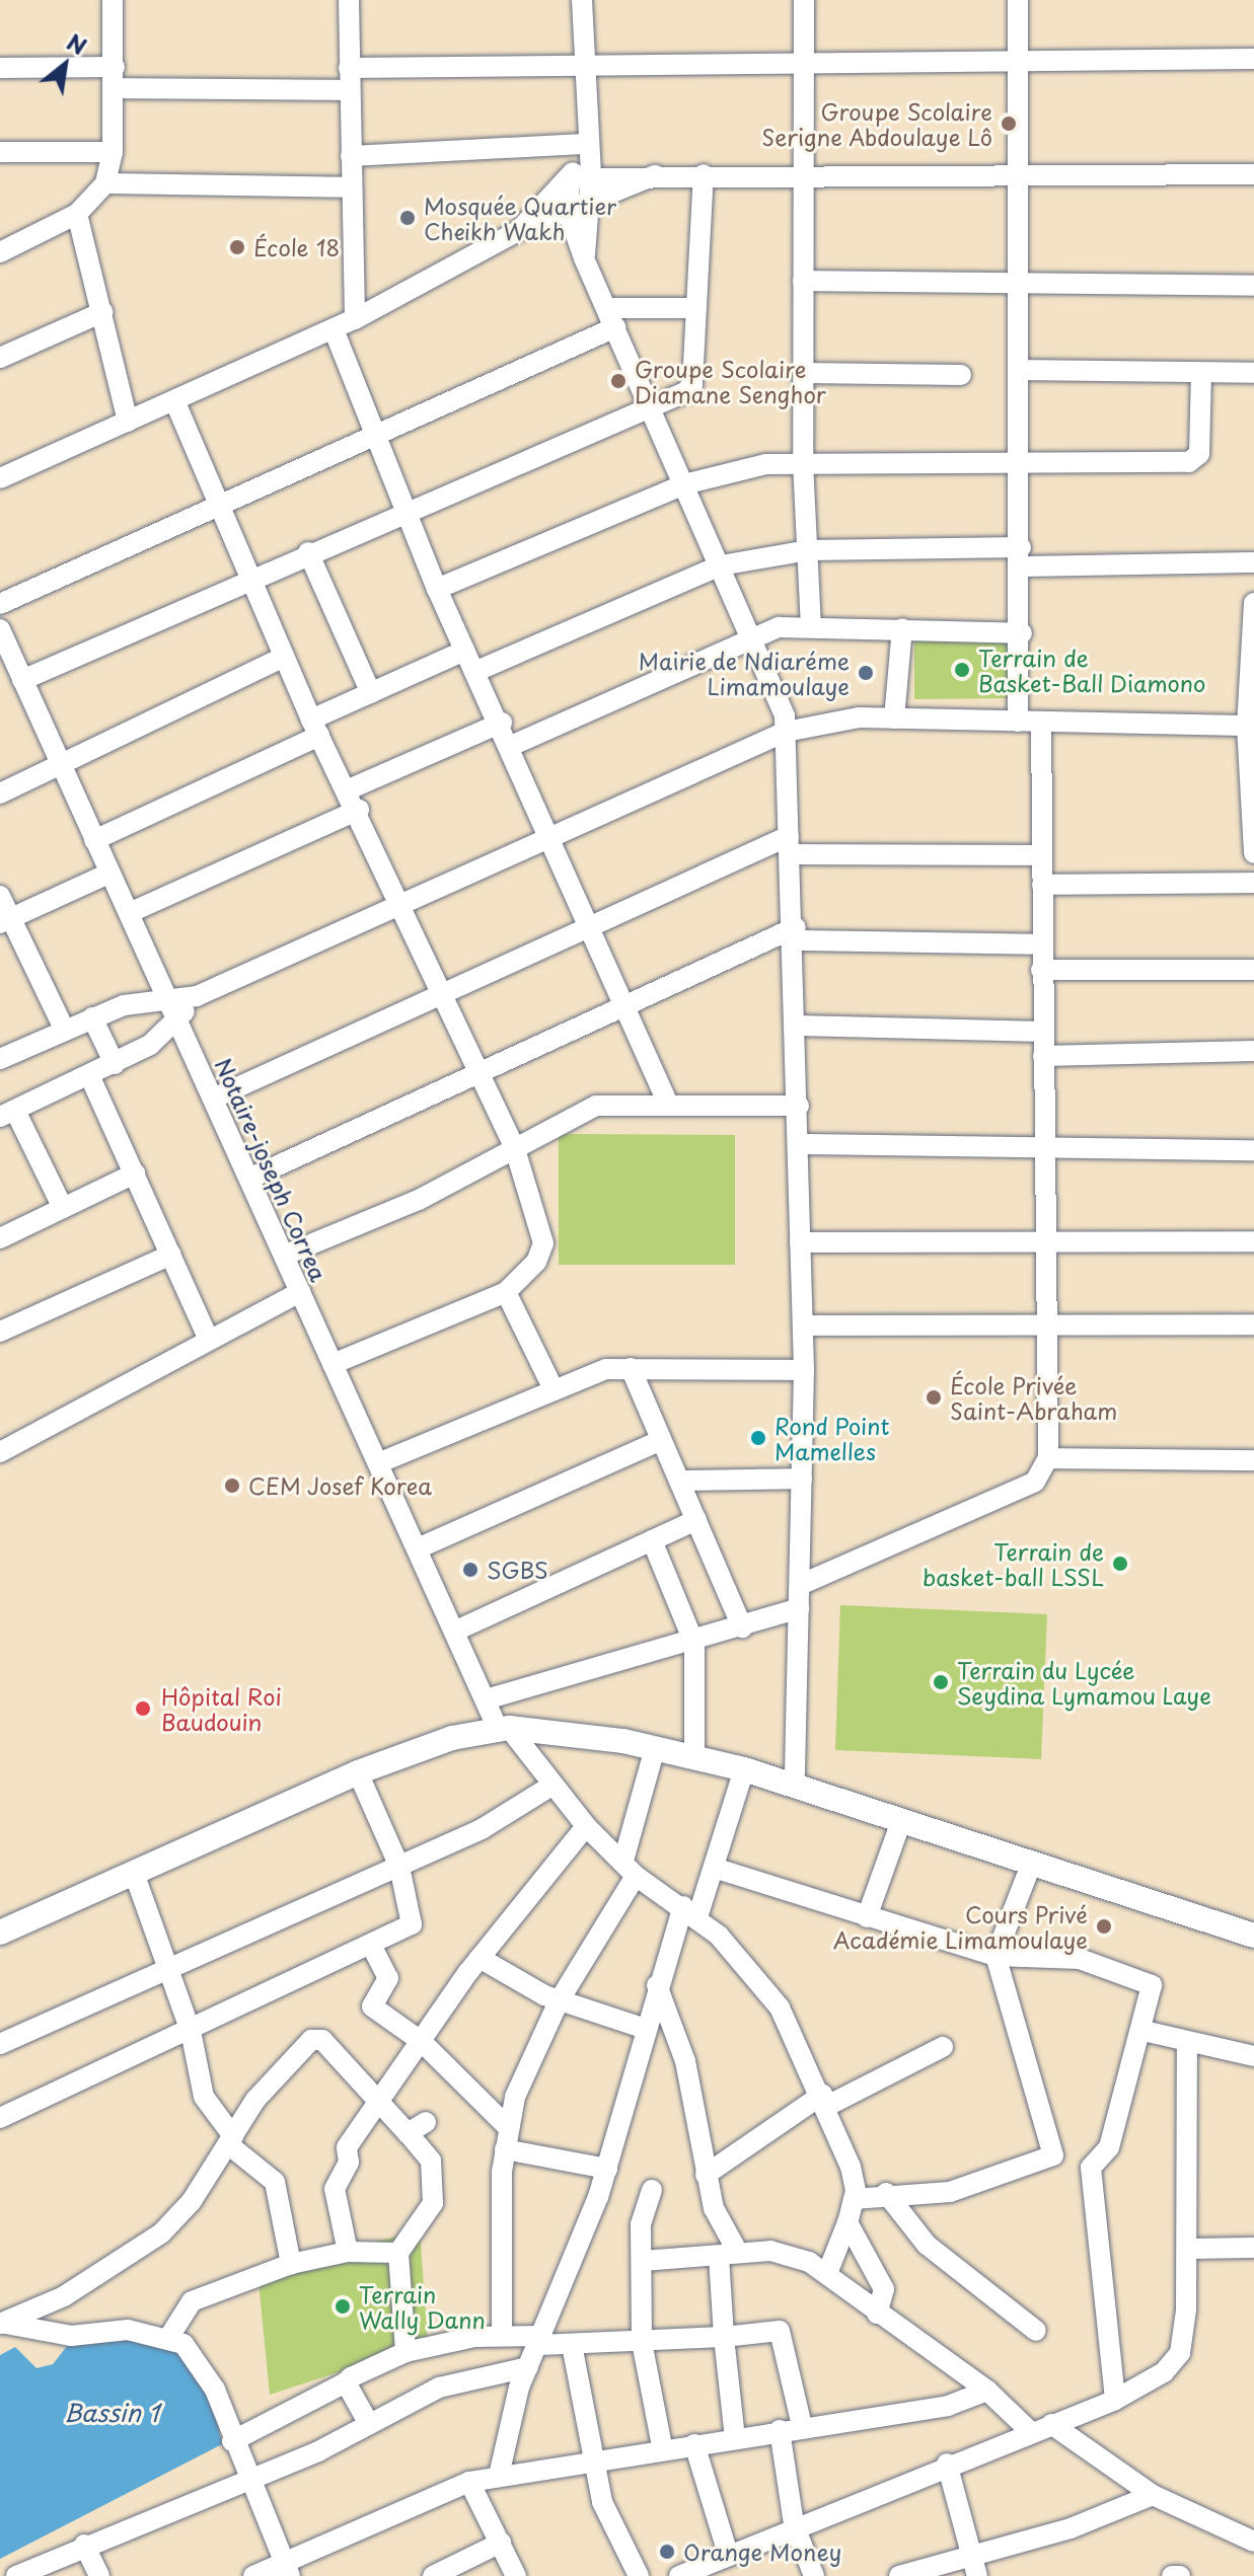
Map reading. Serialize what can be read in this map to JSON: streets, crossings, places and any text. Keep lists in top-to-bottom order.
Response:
{
  "streets": {
    "street": ["Notaire-joseph Correa"]
  },
  "water": ["Bassin 1"],
  "places": [
    "Groupe Scolaire Serigne Abdoulaye Lô",
    "Mosquée Quartier Cheikh Wakh",
    "École 18",
    "Groupe Scolaire Diamane Senghor",
    "Terrain de Basket-Ball Diamono",
    "Mairie de Ndiaréme Limamoulaye",
    "École Privée Saint-Abraham",
    "Rond Point Mamelles",
    "CEM Josef Korea",
    "Terrain de basket-ball LSSL",
    "SGBS",
    "Terrain du Lycée Seydina Lymamou Laye",
    "Hôpital Roi Baudouin",
    "Cours Privé Académie Limamoulaye",
    "Terrain Wally Dann",
    "Orange Money"
  ],
  "north": "top right"
}
